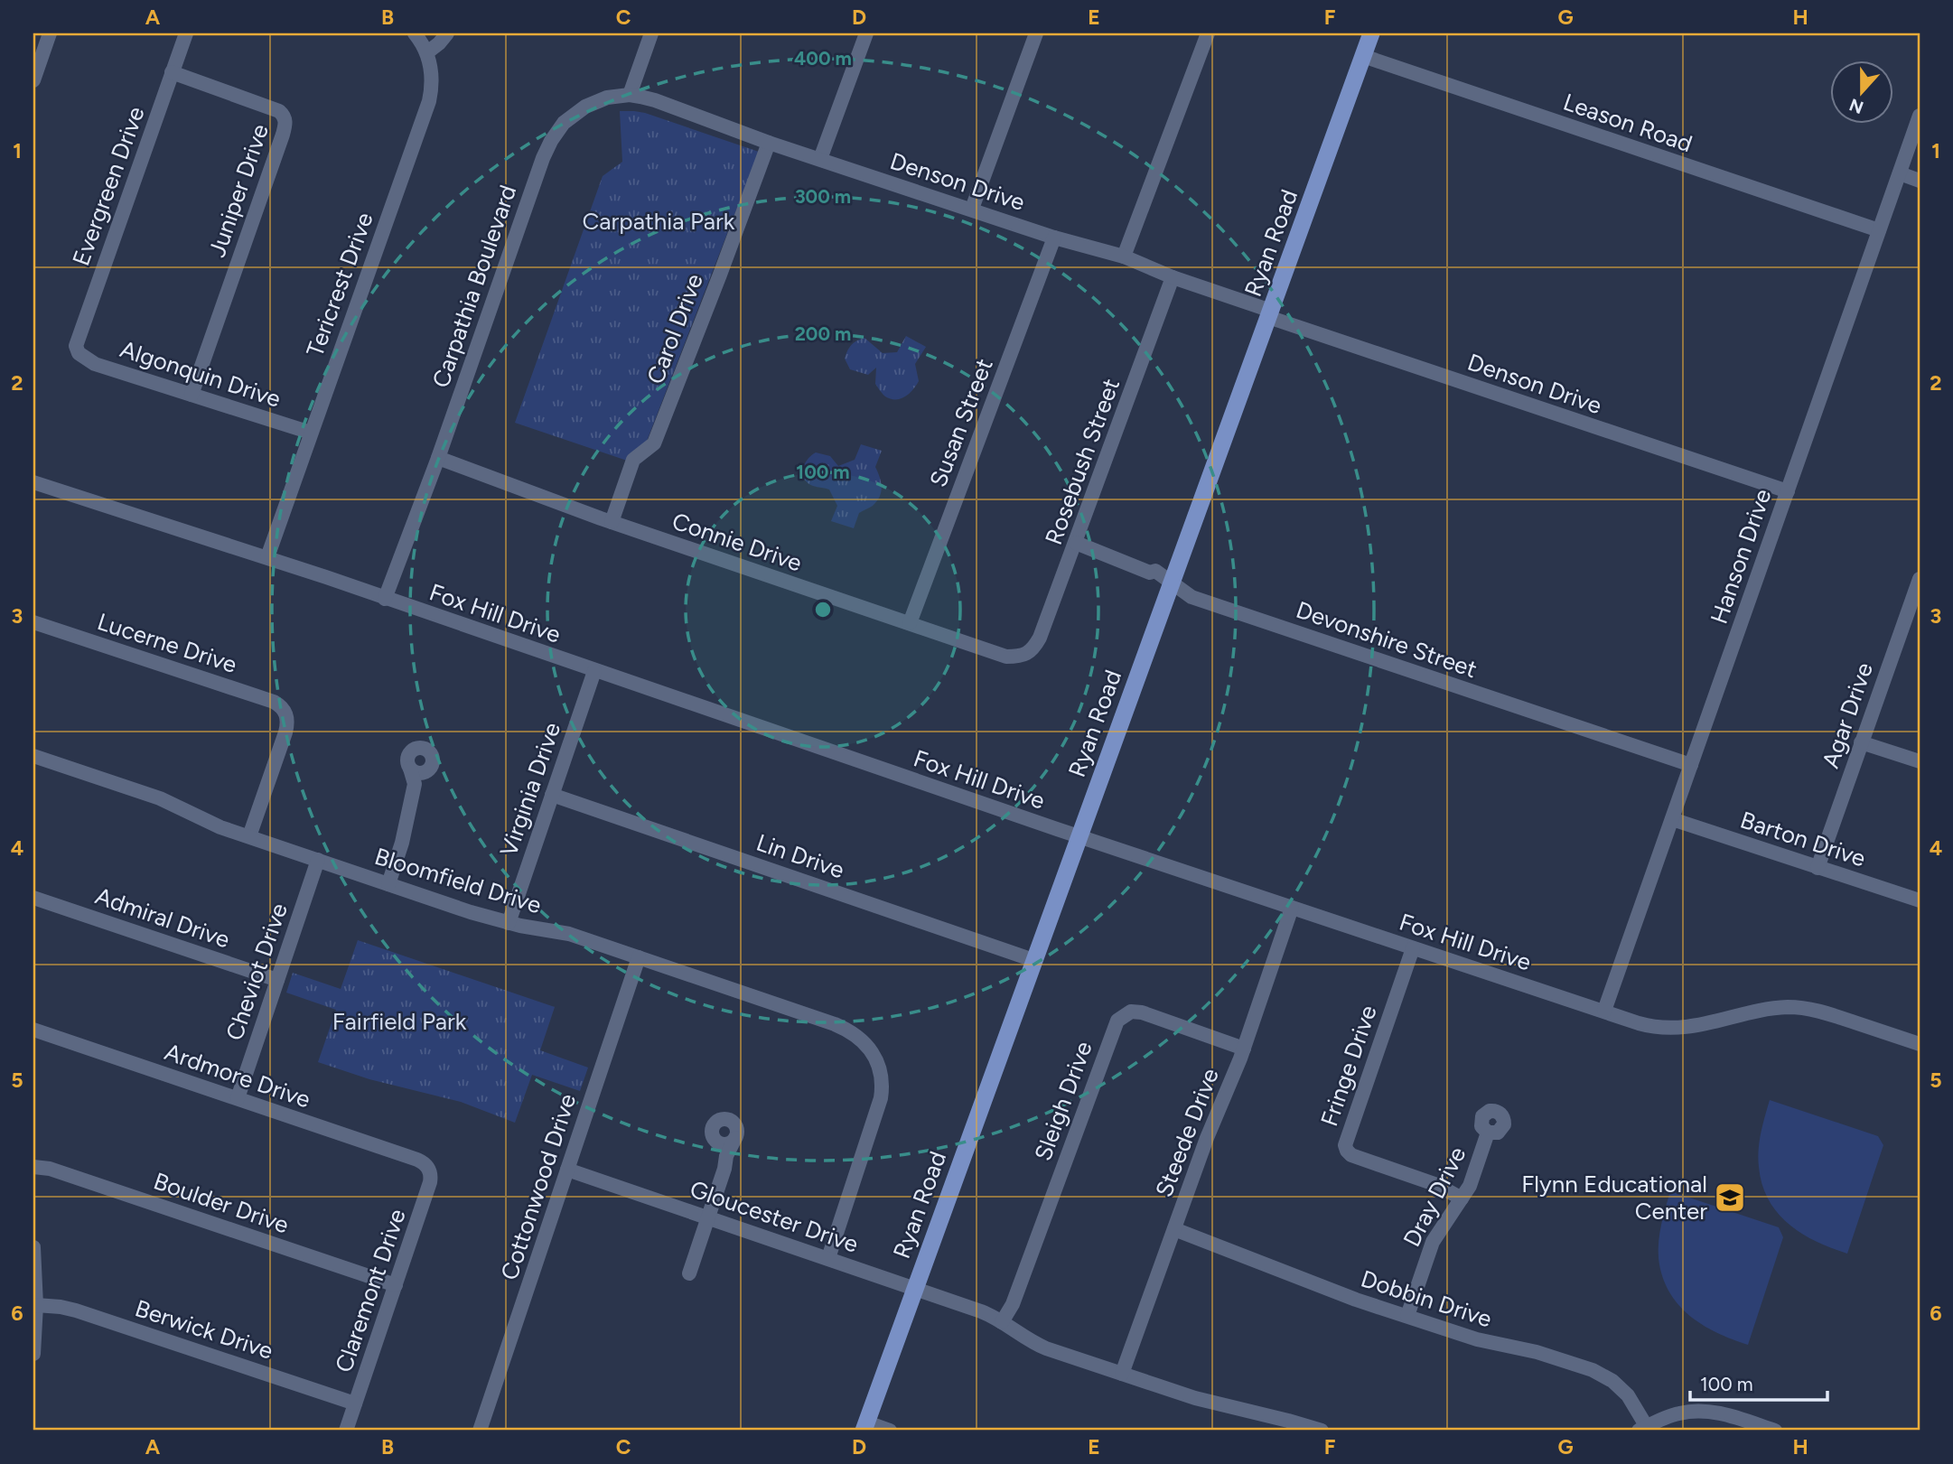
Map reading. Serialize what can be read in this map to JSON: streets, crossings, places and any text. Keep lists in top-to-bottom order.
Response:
{
  "streets": {
    "main road": ["Ryan Road"],
    "street": [
      "Leason Road",
      "Denson Drive",
      "Evergreen Drive",
      "Juniper Drive",
      "Tericrest Drive",
      "Carpathia Boulevard",
      "Carol Drive",
      "Algonquin Drive",
      "Susan Street",
      "Rosebush Street",
      "Connie Drive",
      "Hanson Drive",
      "Fox Hill Drive",
      "Devonshire Street",
      "Lucerne Drive",
      "Agar Drive",
      "Virginia Drive",
      "Barton Drive",
      "Lin Drive",
      "Bloomfield Drive",
      "Admiral Drive",
      "Cheviot Drive",
      "Fringe Drive",
      "Ardmore Drive",
      "Sleigh Drive",
      "Steede Drive",
      "Cottonwood Drive",
      "Dray Drive",
      "Boulder Drive",
      "Gloucester Drive",
      "Claremont Drive",
      "Dobbin Drive",
      "Berwick Drive"
    ]
  },
  "crossings": [
    ["Leason Road", "Ryan Road"],
    ["Leason Road", "Hanson Drive"],
    ["Denson Drive", "Ryan Road"],
    ["Denson Drive", "Carpathia Boulevard"],
    ["Denson Drive", "Carol Drive"],
    ["Denson Drive", "Susan Street"],
    ["Denson Drive", "Rosebush Street"],
    ["Denson Drive", "Hanson Drive"],
    ["Evergreen Drive", "Juniper Drive"],
    ["Evergreen Drive", "Algonquin Drive"],
    ["Juniper Drive", "Algonquin Drive"],
    ["Ryan Road", "Fox Hill Drive"],
    ["Ryan Road", "Devonshire Street"],
    ["Ryan Road", "Lin Drive"],
    ["Ryan Road", "Gloucester Drive"],
    ["Tericrest Drive", "Algonquin Drive"],
    ["Tericrest Drive", "Fox Hill Drive"],
    ["Carpathia Boulevard", "Connie Drive"],
    ["Carpathia Boulevard", "Fox Hill Drive"],
    ["Carol Drive", "Connie Drive"],
    ["Susan Street", "Connie Drive"],
    ["Rosebush Street", "Connie Drive"],
    ["Rosebush Street", "Devonshire Street"],
    ["Hanson Drive", "Fox Hill Drive"],
    ["Hanson Drive", "Devonshire Street"],
    ["Hanson Drive", "Barton Drive"],
    ["Fox Hill Drive", "Virginia Drive"],
    ["Fox Hill Drive", "Fringe Drive"],
    ["Fox Hill Drive", "Steede Drive"],
    ["Lucerne Drive", "Bloomfield Drive"],
    ["Agar Drive", "Barton Drive"],
    ["Virginia Drive", "Lin Drive"],
    ["Virginia Drive", "Bloomfield Drive"],
    ["Bloomfield Drive", "Cheviot Drive"],
    ["Bloomfield Drive", "Cottonwood Drive"],
    ["Bloomfield Drive", "Gloucester Drive"],
    ["Admiral Drive", "Cheviot Drive"],
    ["Cheviot Drive", "Ardmore Drive"],
    ["Fringe Drive", "Dray Drive"],
    ["Ardmore Drive", "Claremont Drive"],
    ["Sleigh Drive", "Steede Drive"],
    ["Sleigh Drive", "Gloucester Drive"],
    ["Steede Drive", "Gloucester Drive"],
    ["Steede Drive", "Dobbin Drive"],
    ["Cottonwood Drive", "Gloucester Drive"],
    ["Dray Drive", "Dobbin Drive"],
    ["Boulder Drive", "Claremont Drive"],
    ["Claremont Drive", "Berwick Drive"]
  ],
  "parks": ["Carpathia Park", "Fairfield Park"],
  "places": {
    "school or university": ["Flynn Educational Center"]
  },
  "scale_bar": "100 m",
  "north": "bottom",
  "grid": {
    "columns": [
      "A",
      "B",
      "C",
      "D",
      "E",
      "F",
      "G",
      "H"
    ],
    "rows": [
      "1",
      "2",
      "3",
      "4",
      "5",
      "6"
    ]
  },
  "rings": [
    "400 m",
    "300 m",
    "200 m",
    "100 m"
  ]
}
